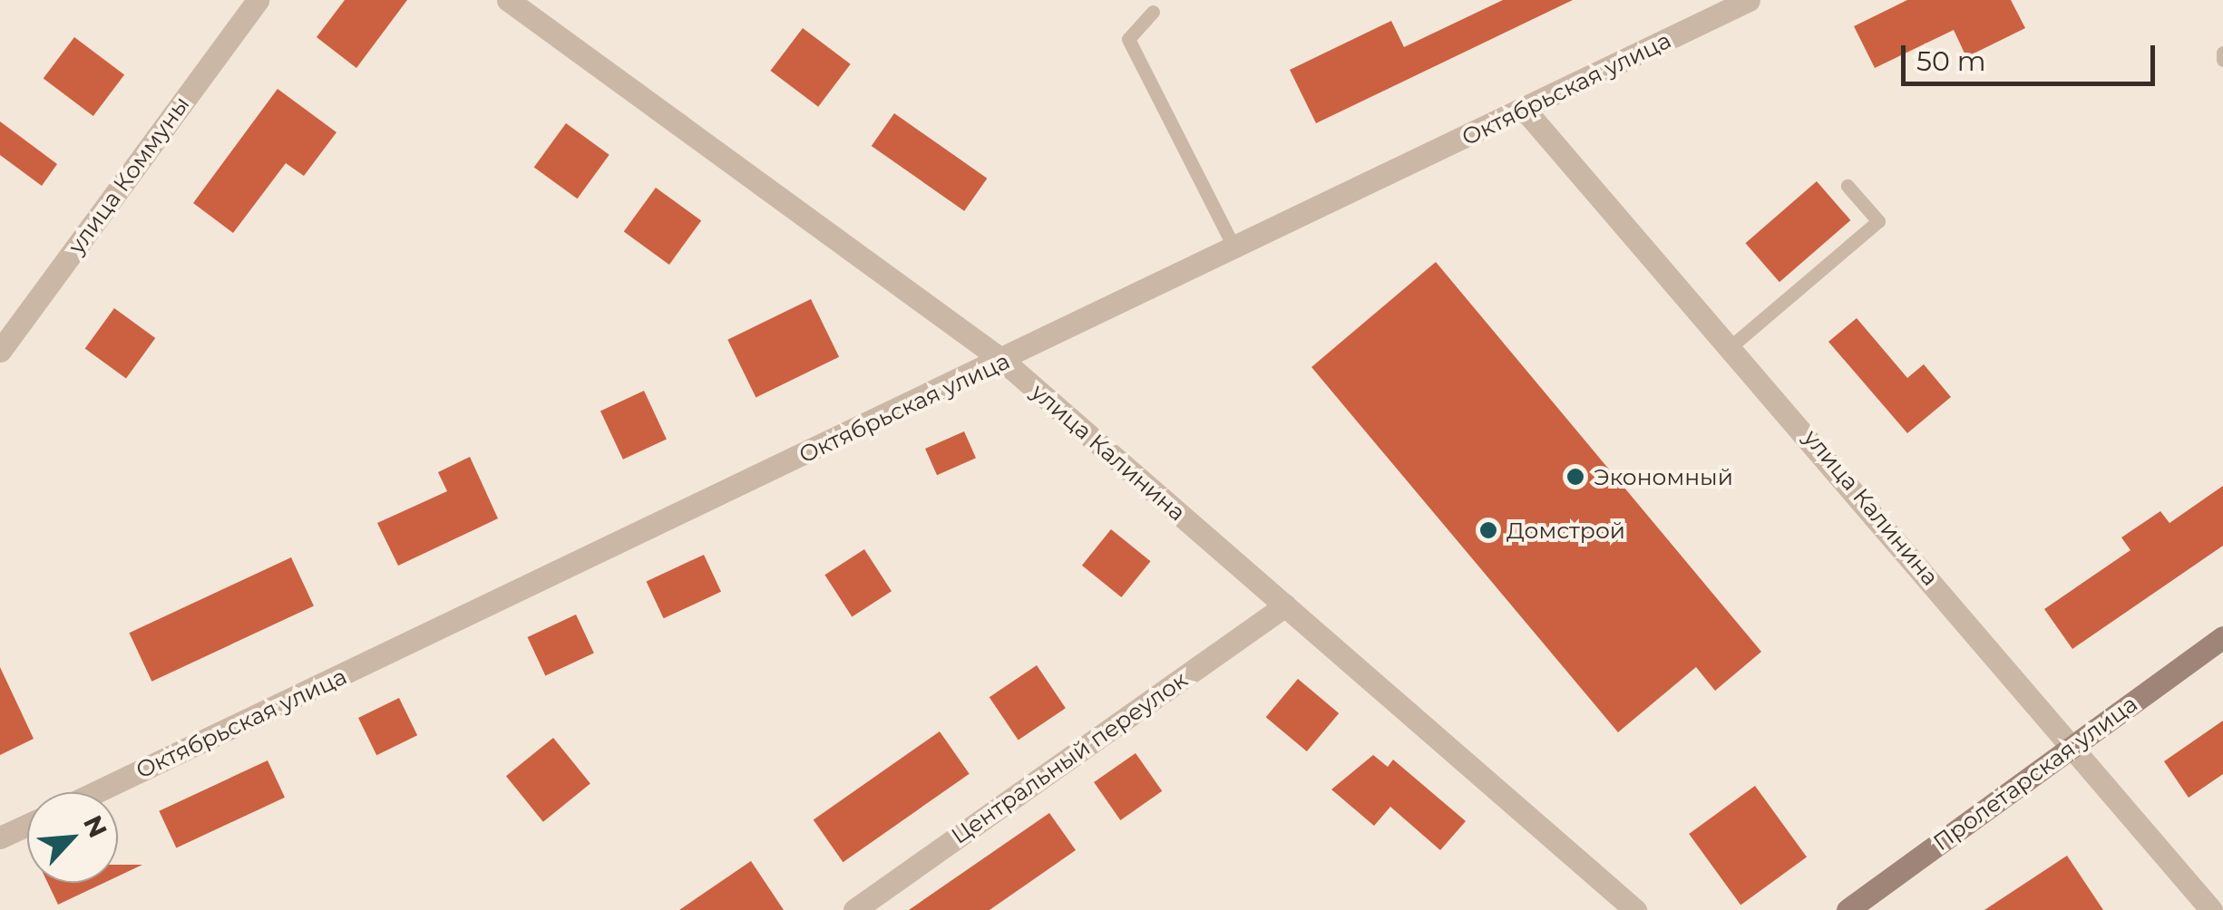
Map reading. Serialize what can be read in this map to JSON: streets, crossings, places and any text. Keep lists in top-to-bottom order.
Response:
{
  "streets": {
    "street": [
      "Октябрьская улица",
      "улица Коммуны",
      "улица Калинина",
      "Центральный переулок",
      "Пролетарская улица"
    ]
  },
  "crossings": [
    ["Октябрьская улица", "улица Калинина"],
    ["улица Калинина", "Центральный переулок"],
    ["улица Калинина", "Пролетарская улица"]
  ],
  "places": ["Экономный", "Домстрой"],
  "scale_bar": "50 m",
  "north": "top right"
}
